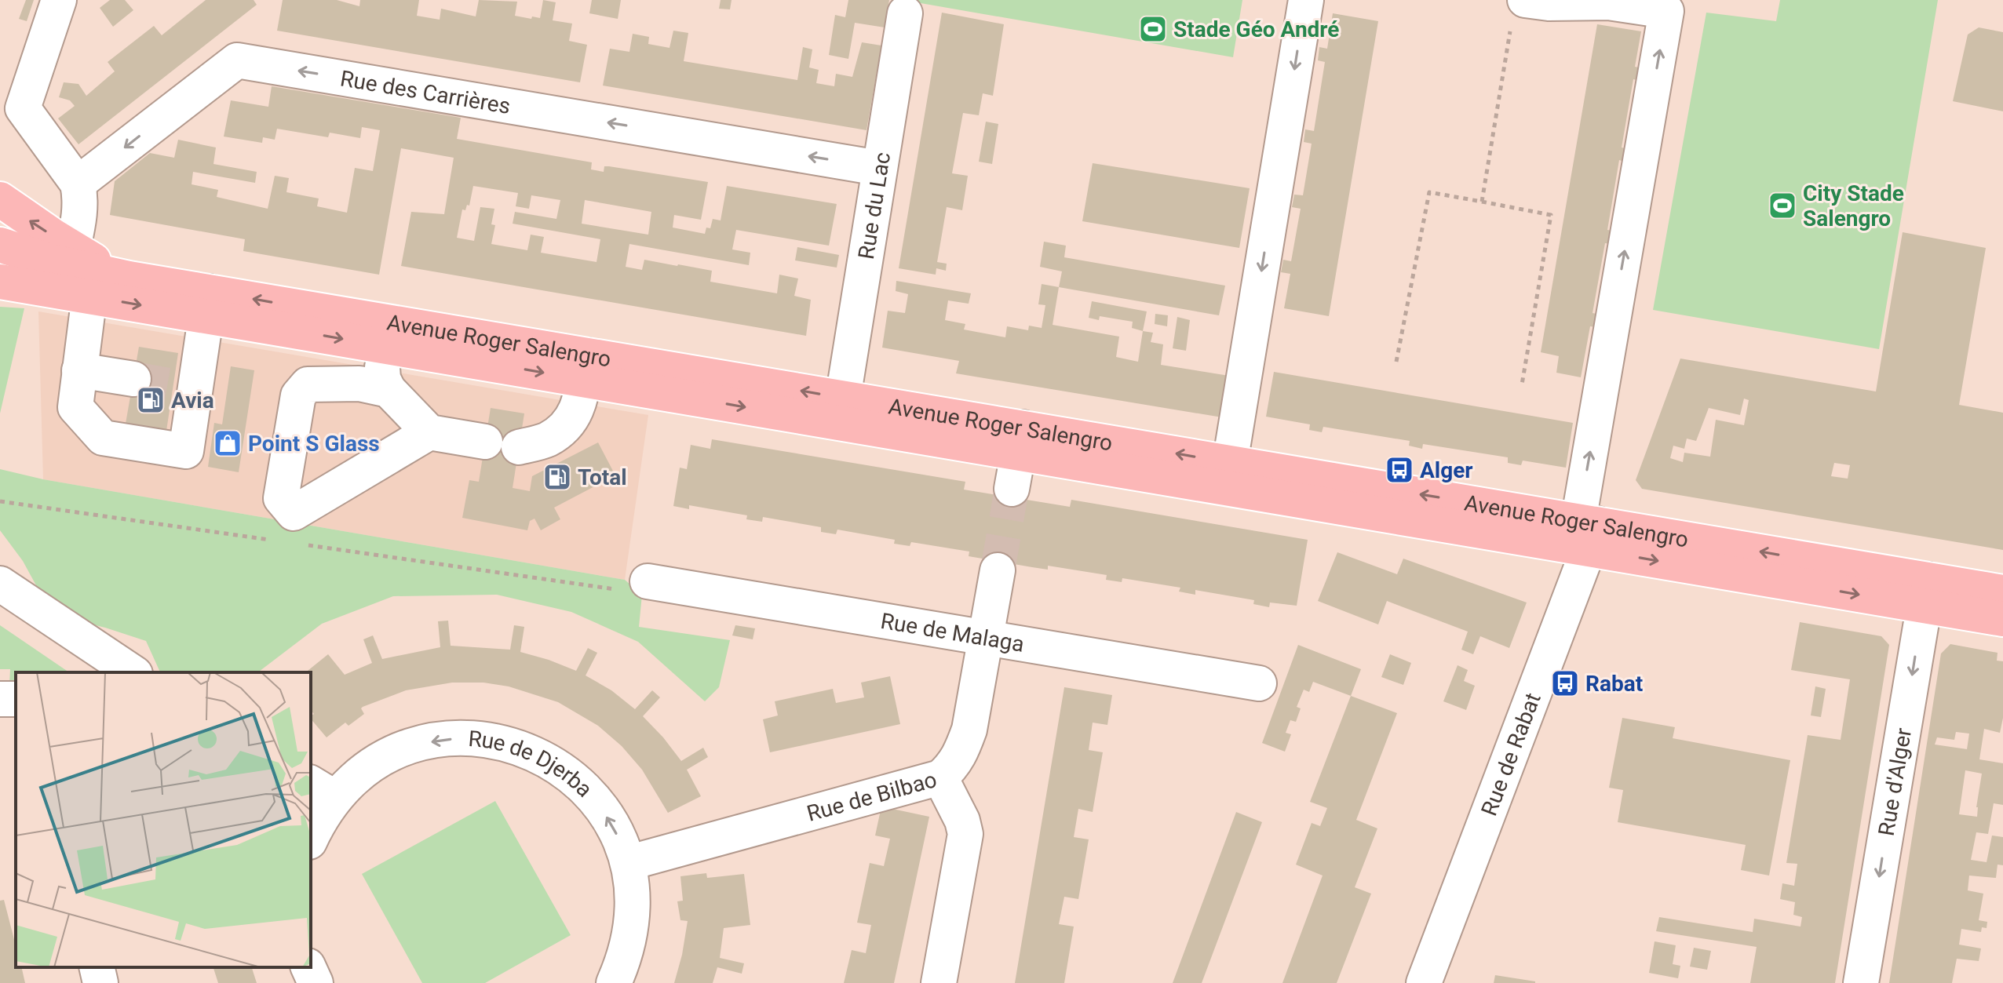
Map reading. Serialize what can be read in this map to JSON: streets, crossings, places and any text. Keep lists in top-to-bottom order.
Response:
{
  "streets": {
    "main road": ["Avenue Roger Salengro"],
    "street": [
      "Rue des Carrières",
      "Rue du Lac",
      "Rue de Malaga",
      "Rue de Rabat",
      "Rue de Djerba",
      "Rue d'Alger",
      "Rue de Bilbao"
    ]
  },
  "crossings": [
    ["Rue des Carrières", "Rue du Lac"],
    ["Rue du Lac", "Avenue Roger Salengro"],
    ["Avenue Roger Salengro", "Rue de Rabat"],
    ["Avenue Roger Salengro", "Rue d'Alger"],
    ["Rue de Malaga", "Rue de Bilbao"],
    ["Rue de Djerba", "Rue de Bilbao"]
  ],
  "one_way": ["Rue des Carrières", "Rue de Djerba", "Rue d'Alger"],
  "places": {
    "sports": ["Stade Géo André", "City Stade Salengro"],
    "fuel station": ["Avia", "Total"],
    "shop": ["Point S Glass"],
    "bus stop": ["Alger", "Rabat"]
  }
}
